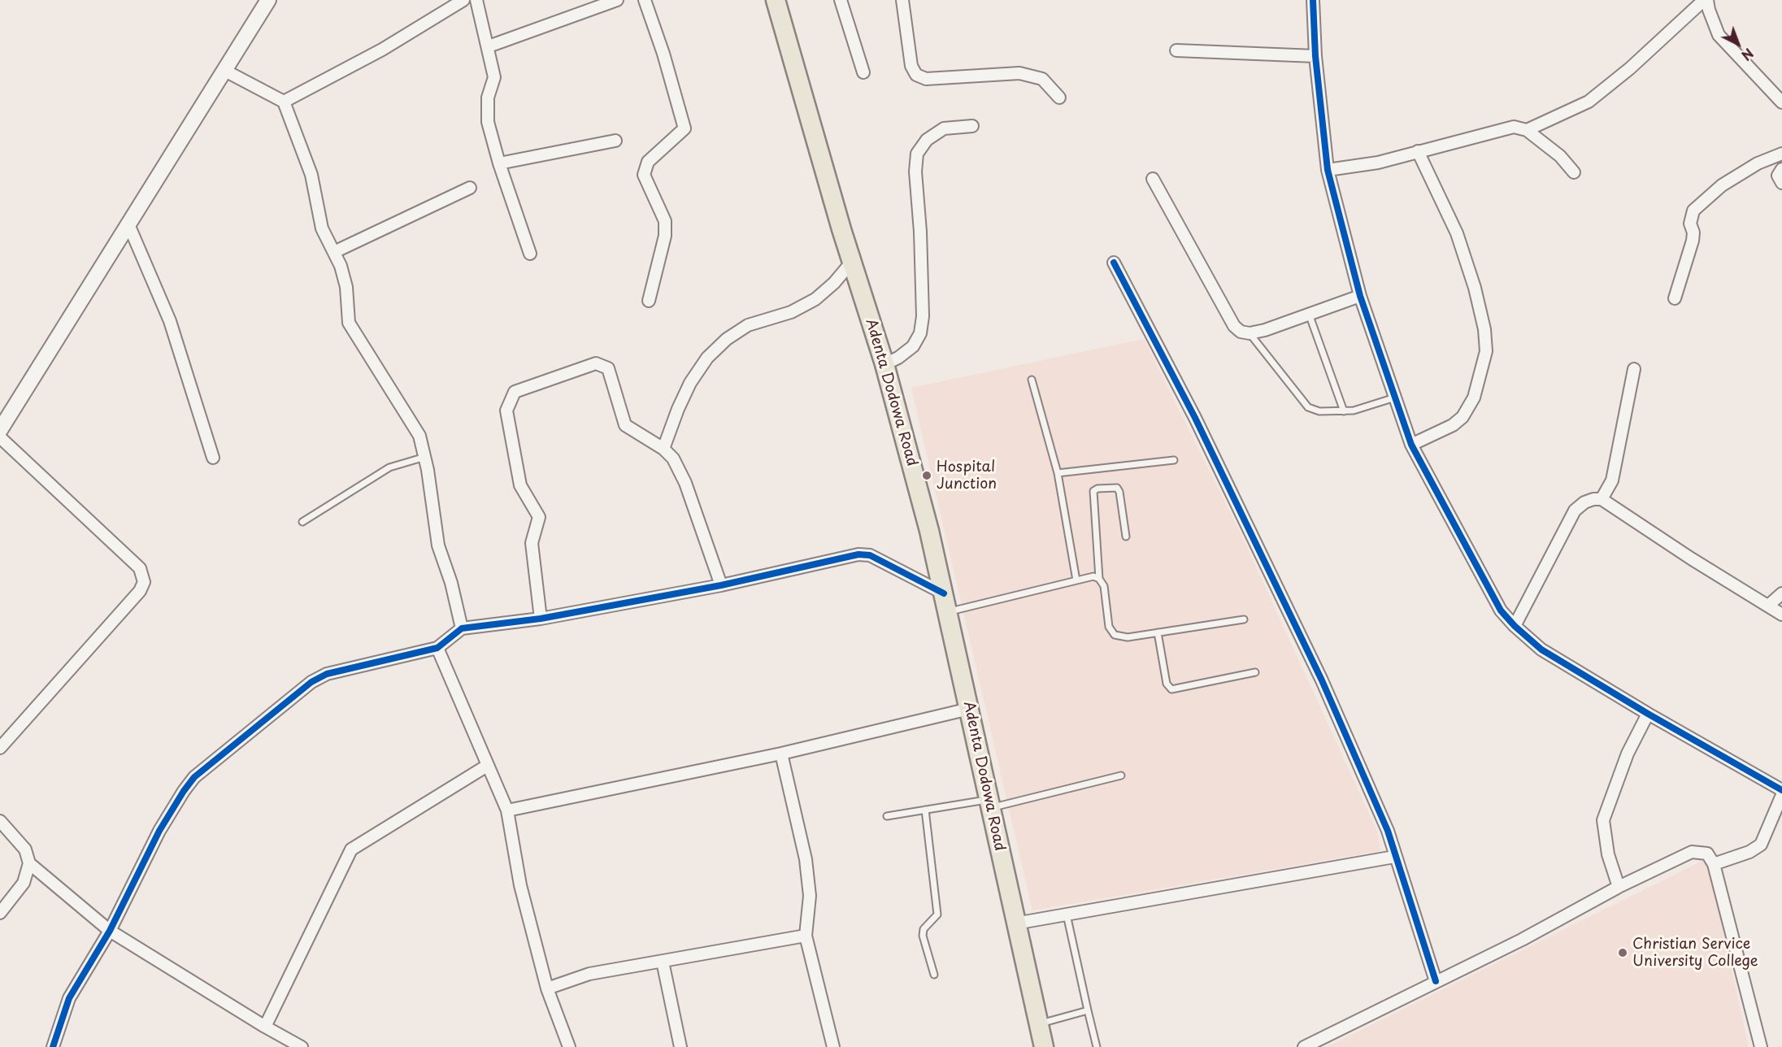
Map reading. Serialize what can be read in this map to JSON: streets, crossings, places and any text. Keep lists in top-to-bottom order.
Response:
{
  "streets": {
    "main road": ["Adenta Dodowa Road"]
  },
  "places": ["Hospital Junction", "Christian Service University College"],
  "north": "bottom right"
}
